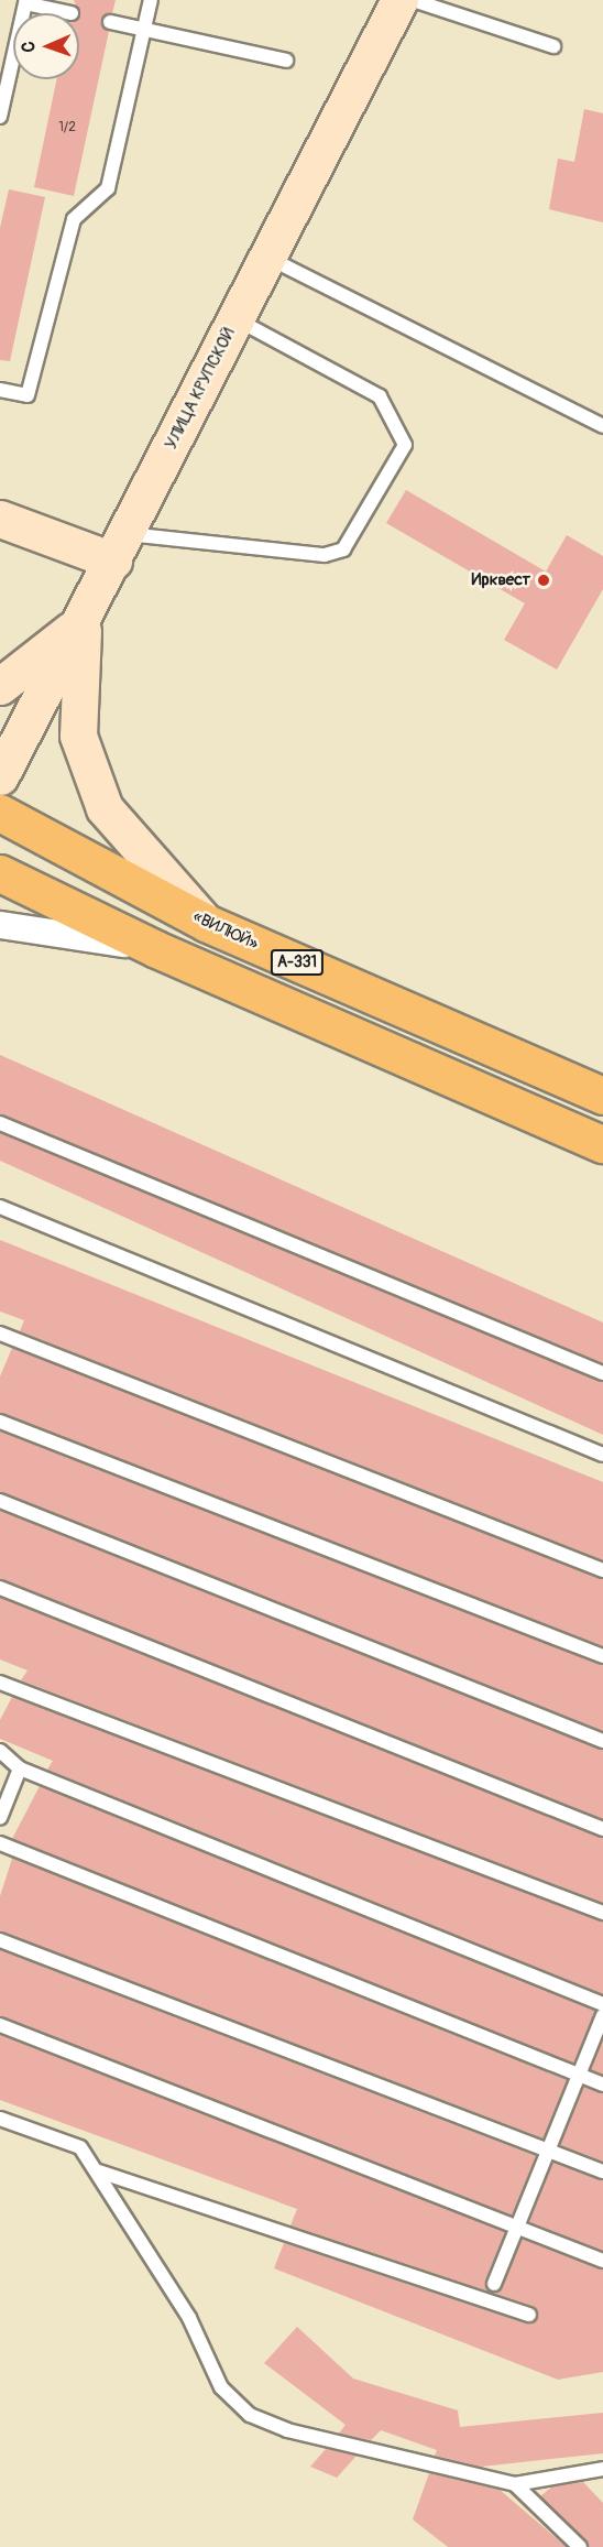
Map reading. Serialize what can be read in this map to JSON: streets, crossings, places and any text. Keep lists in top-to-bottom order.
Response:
{
  "streets": {
    "highway": ["«ВИЛЮЙ»", "А-331"],
    "main road": ["УЛИЦА КРУПСКОЙ"]
  },
  "places": ["Ирквест"],
  "house_numbers": ["1/2"],
  "north": "left"
}
